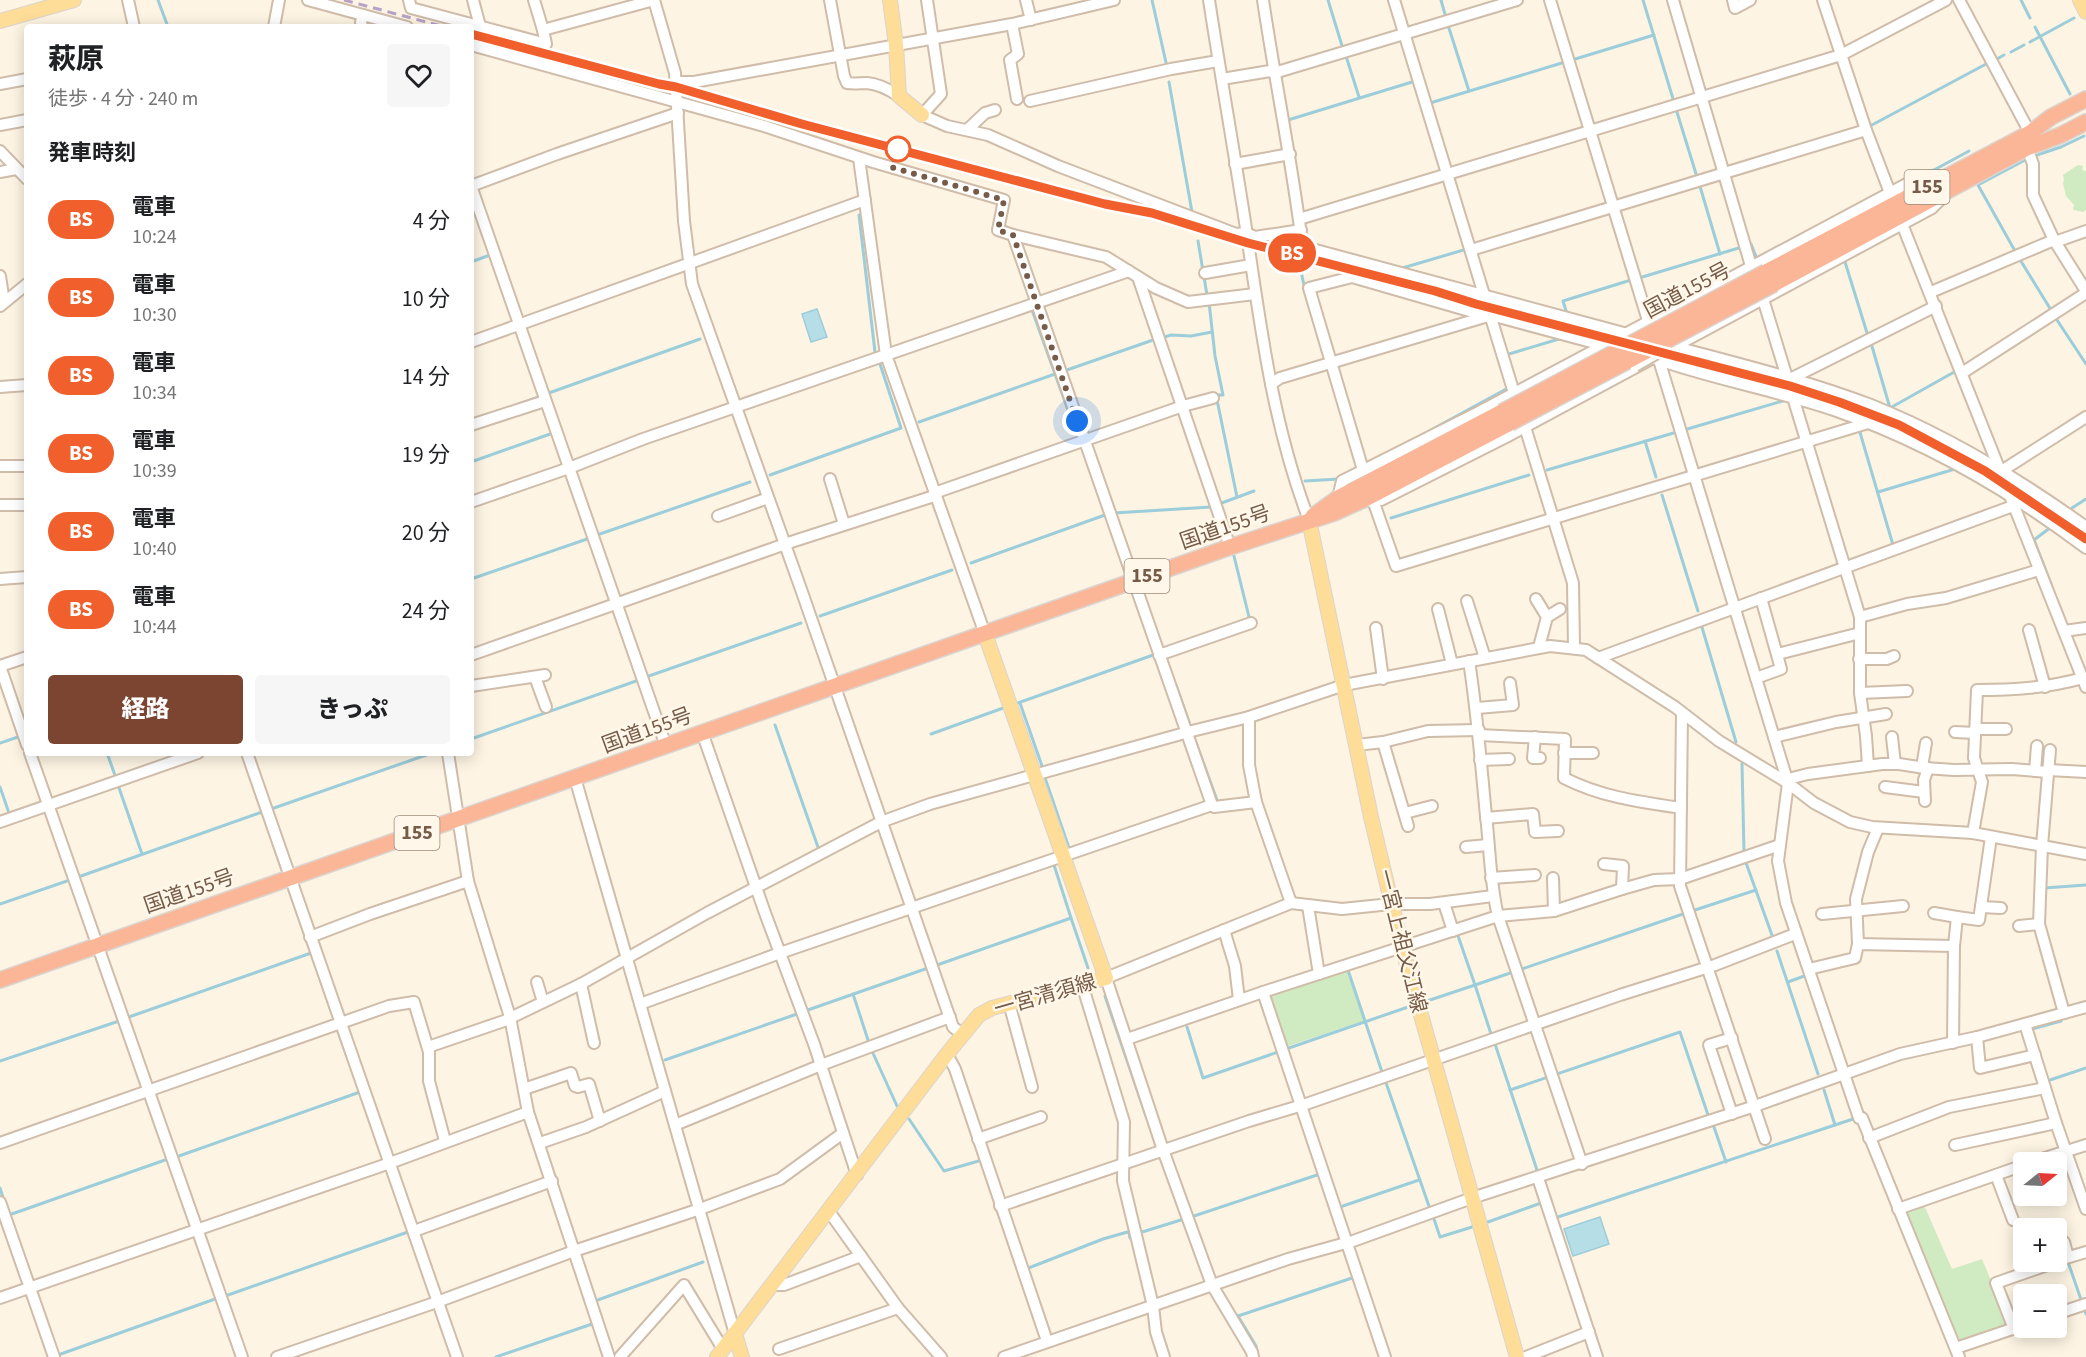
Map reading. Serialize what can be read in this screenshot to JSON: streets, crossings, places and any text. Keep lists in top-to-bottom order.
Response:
{
  "streets": {
    "highway": ["155", "国道155号"],
    "main road": ["一宮上祖父江線", "一宮清須線"]
  },
  "crossings": [
    ["国道155号", "一宮上祖父江線"],
    ["国道155号", "一宮清須線"]
  ],
  "north": "right",
  "page": {
    "on_map": "BS",
    "heading": [
      ["萩原", "徒歩 · 4 分 · 240 m"],
      "発車時刻"
    ],
    "list": [
      {
        "mark": "BS",
        "name": "電車",
        "note": "10:24",
        "value": "4 分"
      },
      {
        "mark": "BS",
        "name": "電車",
        "note": "10:30",
        "value": "10 分"
      },
      {
        "mark": "BS",
        "name": "電車",
        "note": "10:34",
        "value": "14 分"
      },
      {
        "mark": "BS",
        "name": "電車",
        "note": "10:39",
        "value": "19 分"
      },
      {
        "mark": "BS",
        "name": "電車",
        "note": "10:40",
        "value": "20 分"
      },
      {
        "mark": "BS",
        "name": "電車",
        "note": "10:44",
        "value": "24 分"
      }
    ],
    "buttons": ["経路", "きっぷ"],
    "map_buttons": ["+", "−"]
  }
}
